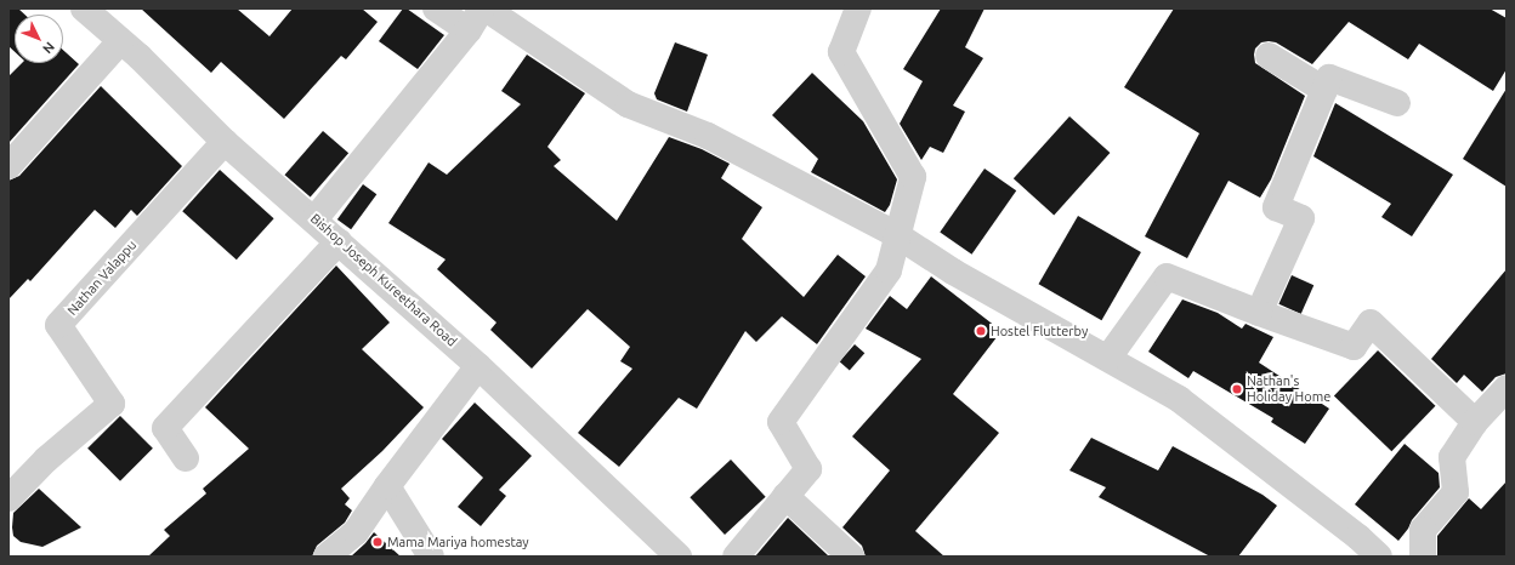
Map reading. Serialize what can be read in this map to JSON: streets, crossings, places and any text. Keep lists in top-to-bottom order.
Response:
{
  "streets": {
    "street": ["Nathan Valappu", "Bishop Joseph Kureethara Road"]
  },
  "crossings": [
    ["Nathan Valappu", "Bishop Joseph Kureethara Road"]
  ],
  "places": ["Hostel Flutterby", "Nathan's Holiday Home", "Mama Mariya homestay"],
  "north": "bottom right"
}
